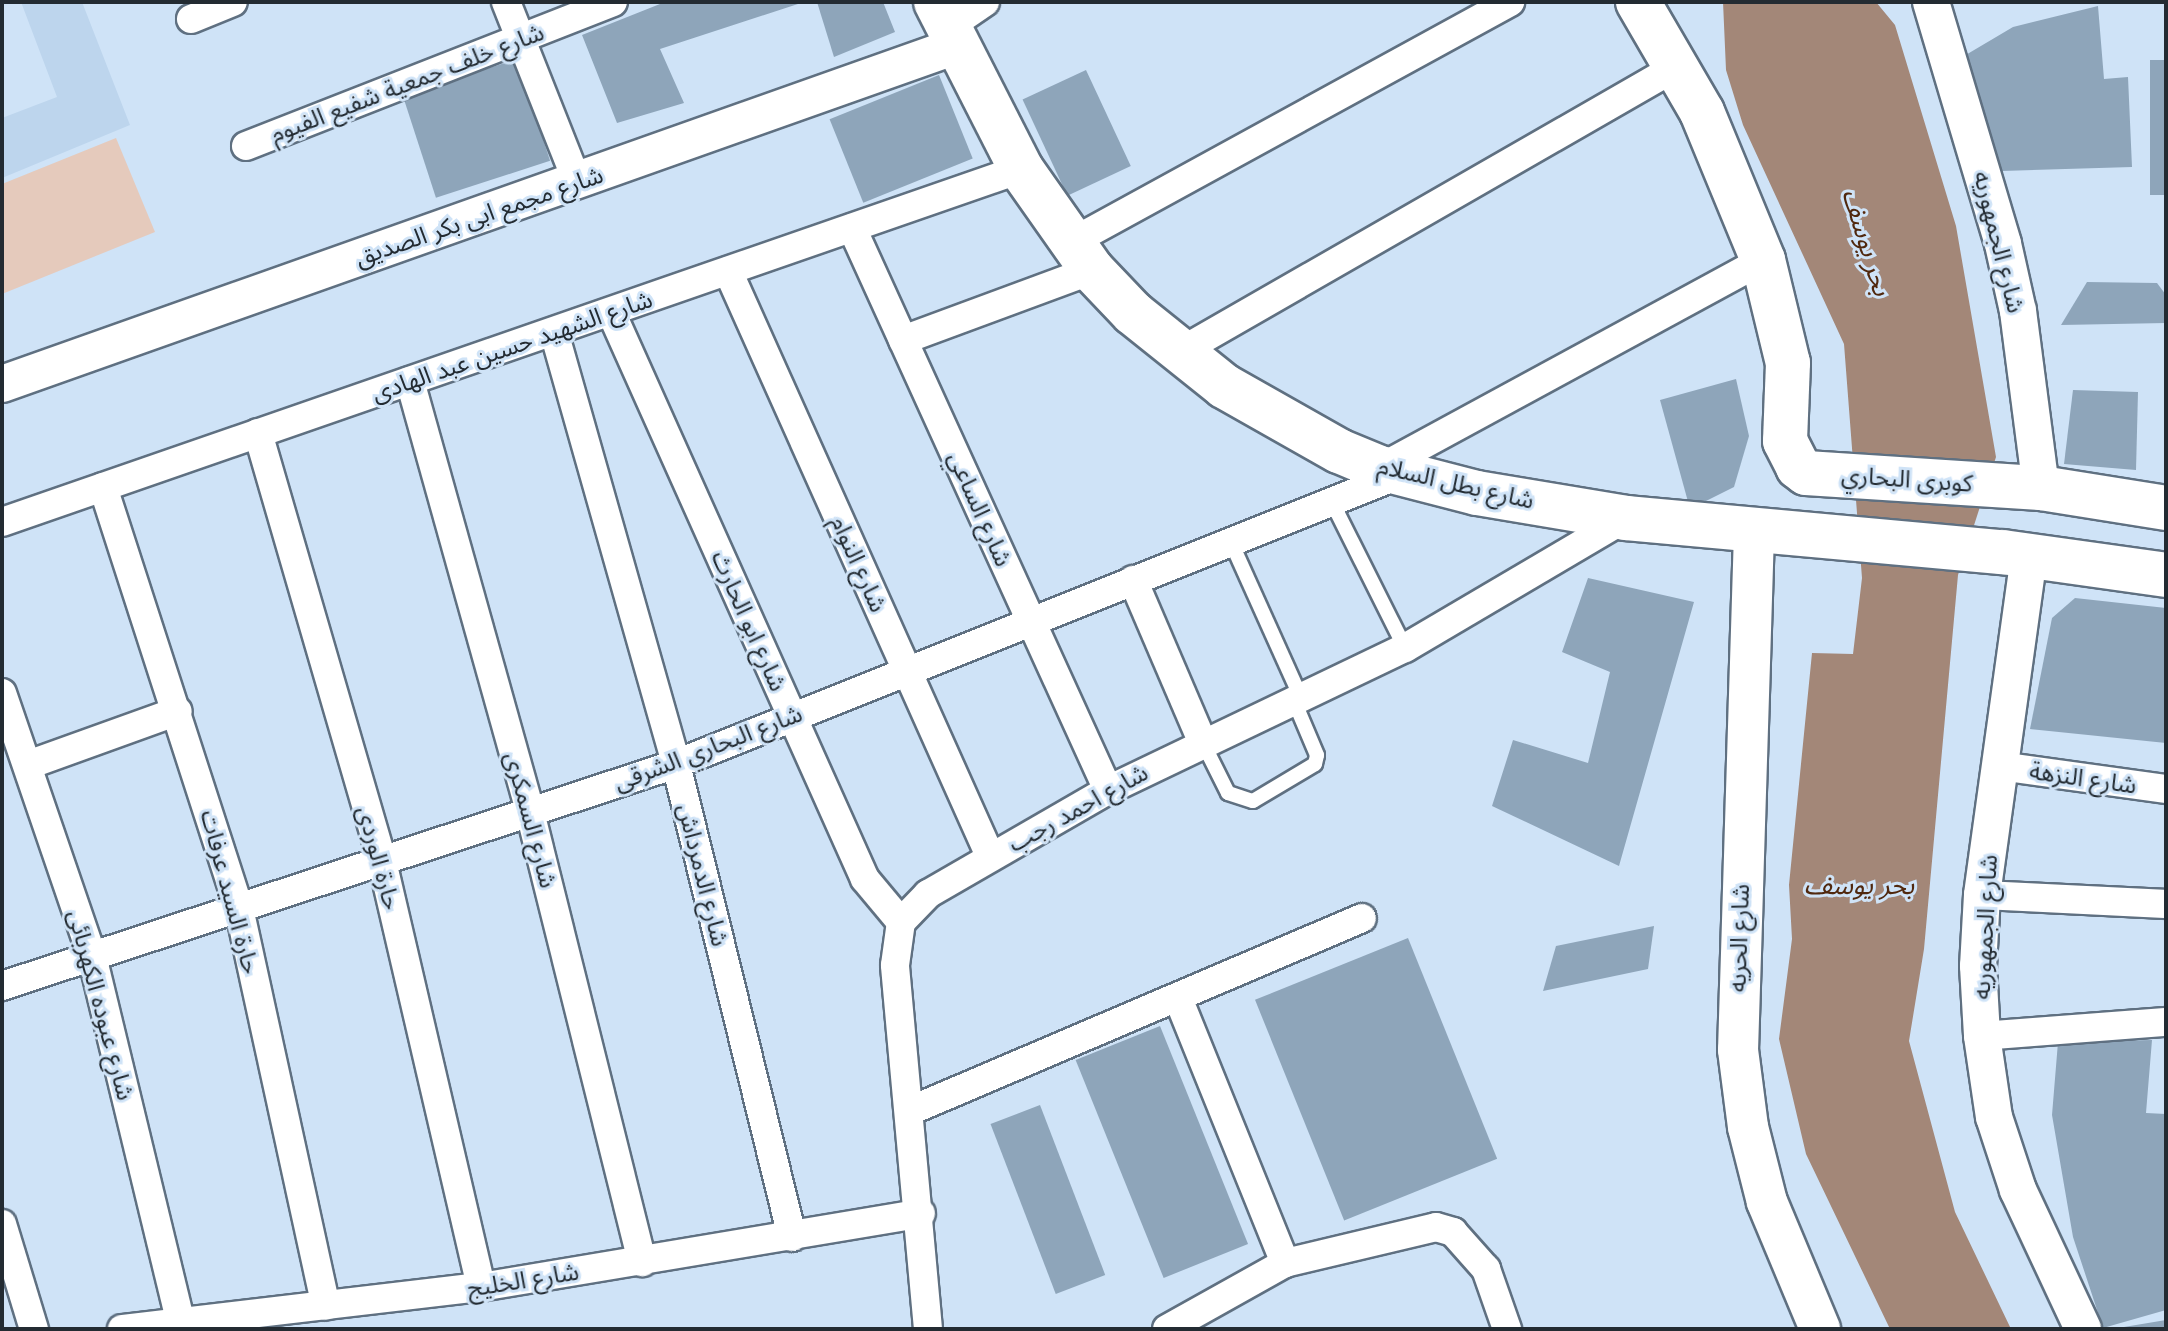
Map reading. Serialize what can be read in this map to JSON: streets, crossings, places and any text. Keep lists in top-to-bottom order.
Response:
{
  "streets": {
    "main road": ["كوبرى البحاري", "شارع بطل السلام", "شارع الحريه"],
    "street": [
      "شارع خلف جمعية شفيع الفيوم",
      "شارع مجمع ابى بكر الصديق",
      "شارع الجمهوريه",
      "شارع الشهيد حسين عبد الهادى",
      "شارع الساعي",
      "شارع النوام",
      "شارع ابو الحارث",
      "شارع البحاري الشرقى",
      "شارع النزهة",
      "شارع احمد رجب",
      "شارع السمكرى",
      "حارة الوردى",
      "شارع الدمرداش",
      "حارة السيد عرفات",
      "شارع عبوده الكهربائى",
      "شارع الخليج"
    ]
  },
  "crossings": [
    ["شارع مجمع ابى بكر الصديق", "شارع بطل السلام"],
    ["شارع الجمهوريه", "كوبرى البحاري"],
    ["شارع الجمهوريه", "شارع بطل السلام"],
    ["شارع الجمهوريه", "شارع النزهة"],
    ["شارع الشهيد حسين عبد الهادى", "شارع بطل السلام"],
    ["شارع الشهيد حسين عبد الهادى", "شارع الساعي"],
    ["شارع الشهيد حسين عبد الهادى", "شارع النوام"],
    ["شارع الشهيد حسين عبد الهادى", "شارع ابو الحارث"],
    ["شارع الشهيد حسين عبد الهادى", "شارع السمكرى"],
    ["شارع الشهيد حسين عبد الهادى", "حارة الوردى"],
    ["شارع الشهيد حسين عبد الهادى", "شارع الدمرداش"],
    ["شارع الشهيد حسين عبد الهادى", "حارة السيد عرفات"],
    ["كوبرى البحاري", "شارع البحاري الشرقى"],
    ["شارع بطل السلام", "شارع البحاري الشرقى"],
    ["شارع بطل السلام", "شارع احمد رجب"],
    ["شارع بطل السلام", "شارع الحريه"],
    ["شارع الساعي", "شارع البحاري الشرقى"],
    ["شارع الساعي", "شارع احمد رجب"],
    ["شارع النوام", "شارع البحاري الشرقى"],
    ["شارع النوام", "شارع احمد رجب"],
    ["شارع ابو الحارث", "شارع البحاري الشرقى"],
    ["شارع ابو الحارث", "شارع احمد رجب"],
    ["شارع البحاري الشرقى", "شارع السمكرى"],
    ["شارع البحاري الشرقى", "حارة الوردى"],
    ["شارع البحاري الشرقى", "شارع الدمرداش"],
    ["شارع البحاري الشرقى", "حارة السيد عرفات"],
    ["شارع البحاري الشرقى", "شارع عبوده الكهربائى"],
    ["شارع السمكرى", "شارع الخليج"],
    ["حارة الوردى", "شارع الخليج"],
    ["شارع الدمرداش", "شارع الخليج"],
    ["حارة السيد عرفات", "شارع الخليج"],
    ["شارع عبوده الكهربائى", "شارع الخليج"]
  ],
  "water": ["بحر يوسف"]
}
